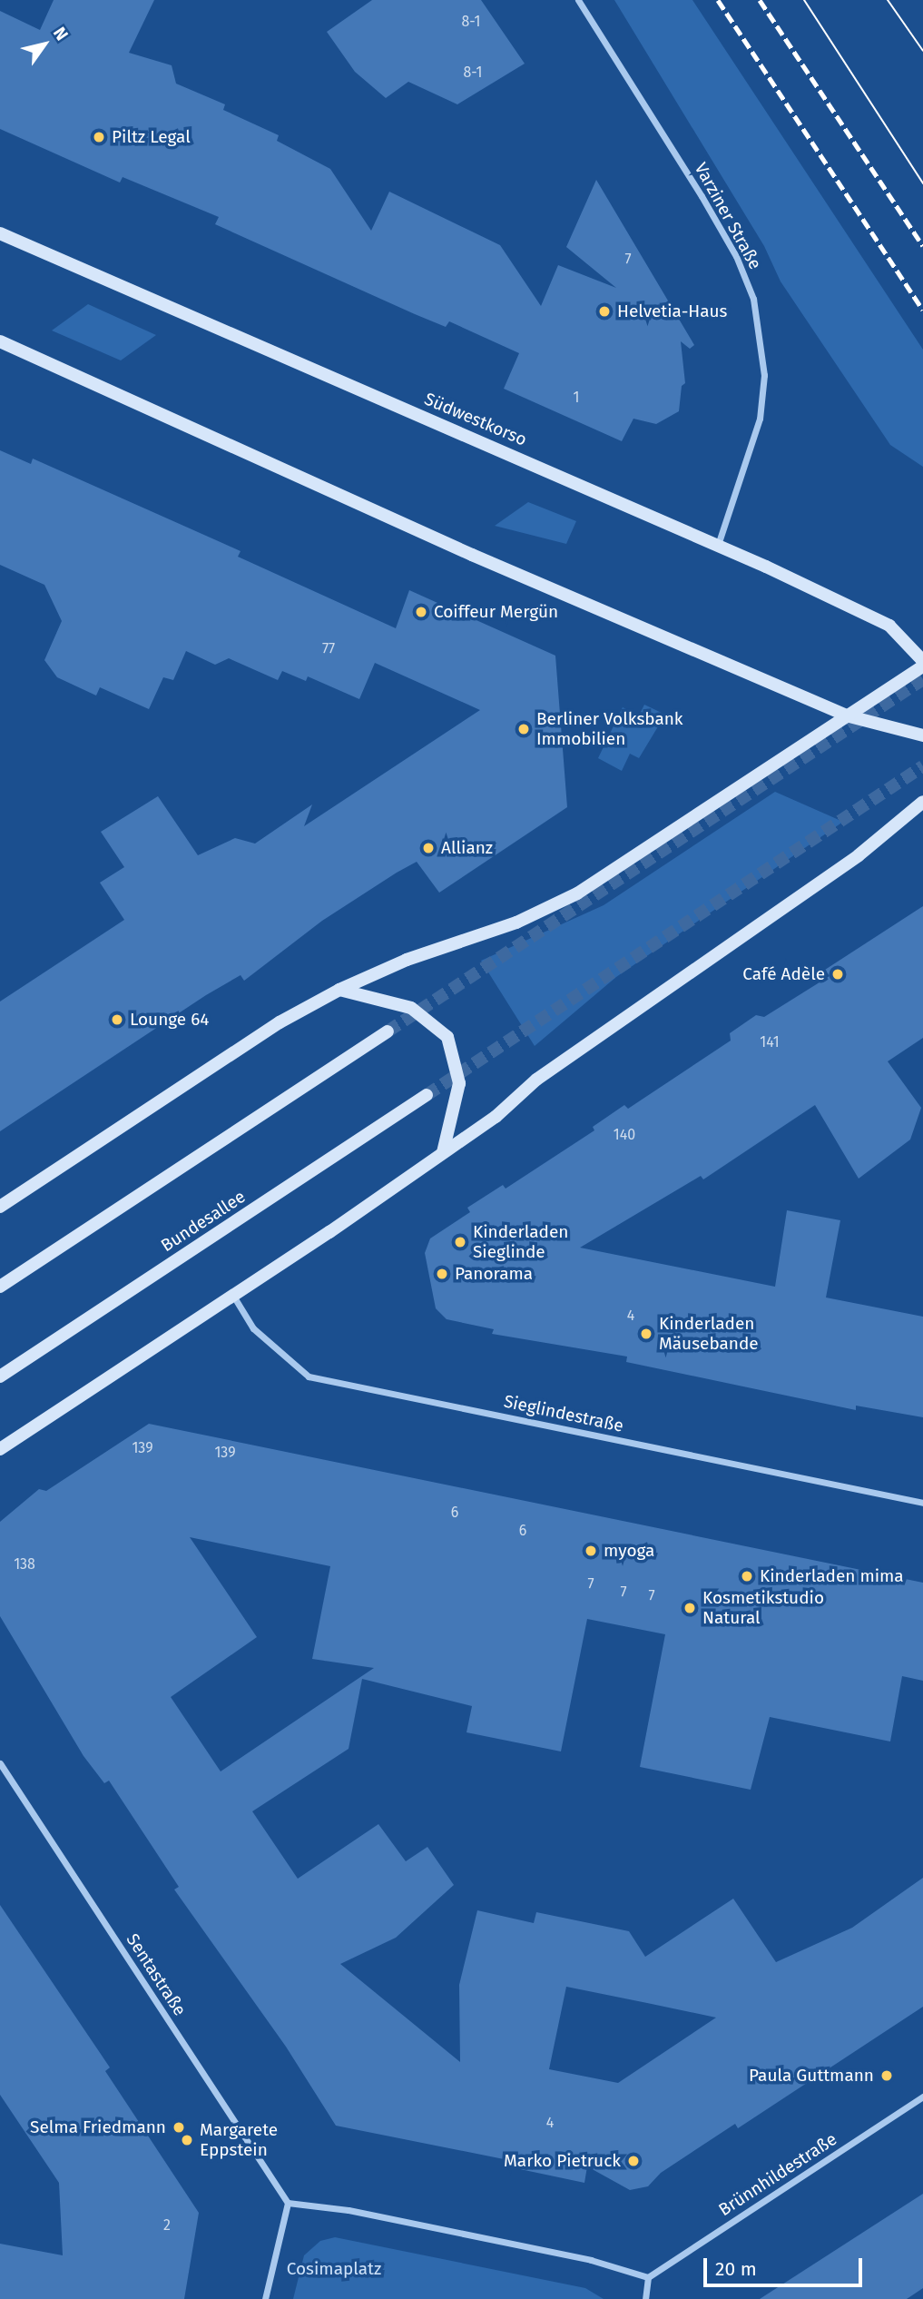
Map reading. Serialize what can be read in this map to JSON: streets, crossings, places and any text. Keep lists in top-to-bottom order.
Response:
{
  "streets": {
    "main road": ["Südwestkorso", "Bundesallee"],
    "street": [
      "Varziner Straße",
      "Sieglindestraße",
      "Sentastraße",
      "Brünnhildestraße"
    ]
  },
  "crossings": [
    ["Varziner Straße", "Südwestkorso"]
  ],
  "parks": ["Cosimaplatz"],
  "places": [
    "Piltz Legal",
    "Helvetia-Haus",
    "Coiffeur Mergün",
    "Berliner Volksbank Immobilien",
    "Allianz",
    "Café Adèle",
    "Lounge 64",
    "Kinderladen Sieglinde",
    "Panorama",
    "Kinderladen Mäusebande",
    "myoga",
    "Kinderladen mima",
    "Kosmetikstudio Natural",
    "Paula Guttmann",
    "Selma Friedmann",
    "Margarete Eppstein",
    "Marko Pietruck"
  ],
  "house_numbers": [
    "8-1",
    "8-1",
    "7",
    "1",
    "77",
    "141",
    "140",
    "4",
    "139",
    "139",
    "6",
    "6",
    "138",
    "7",
    "7",
    "7",
    "4",
    "2"
  ],
  "scale_bar": "20 m",
  "north": "top right"
}
